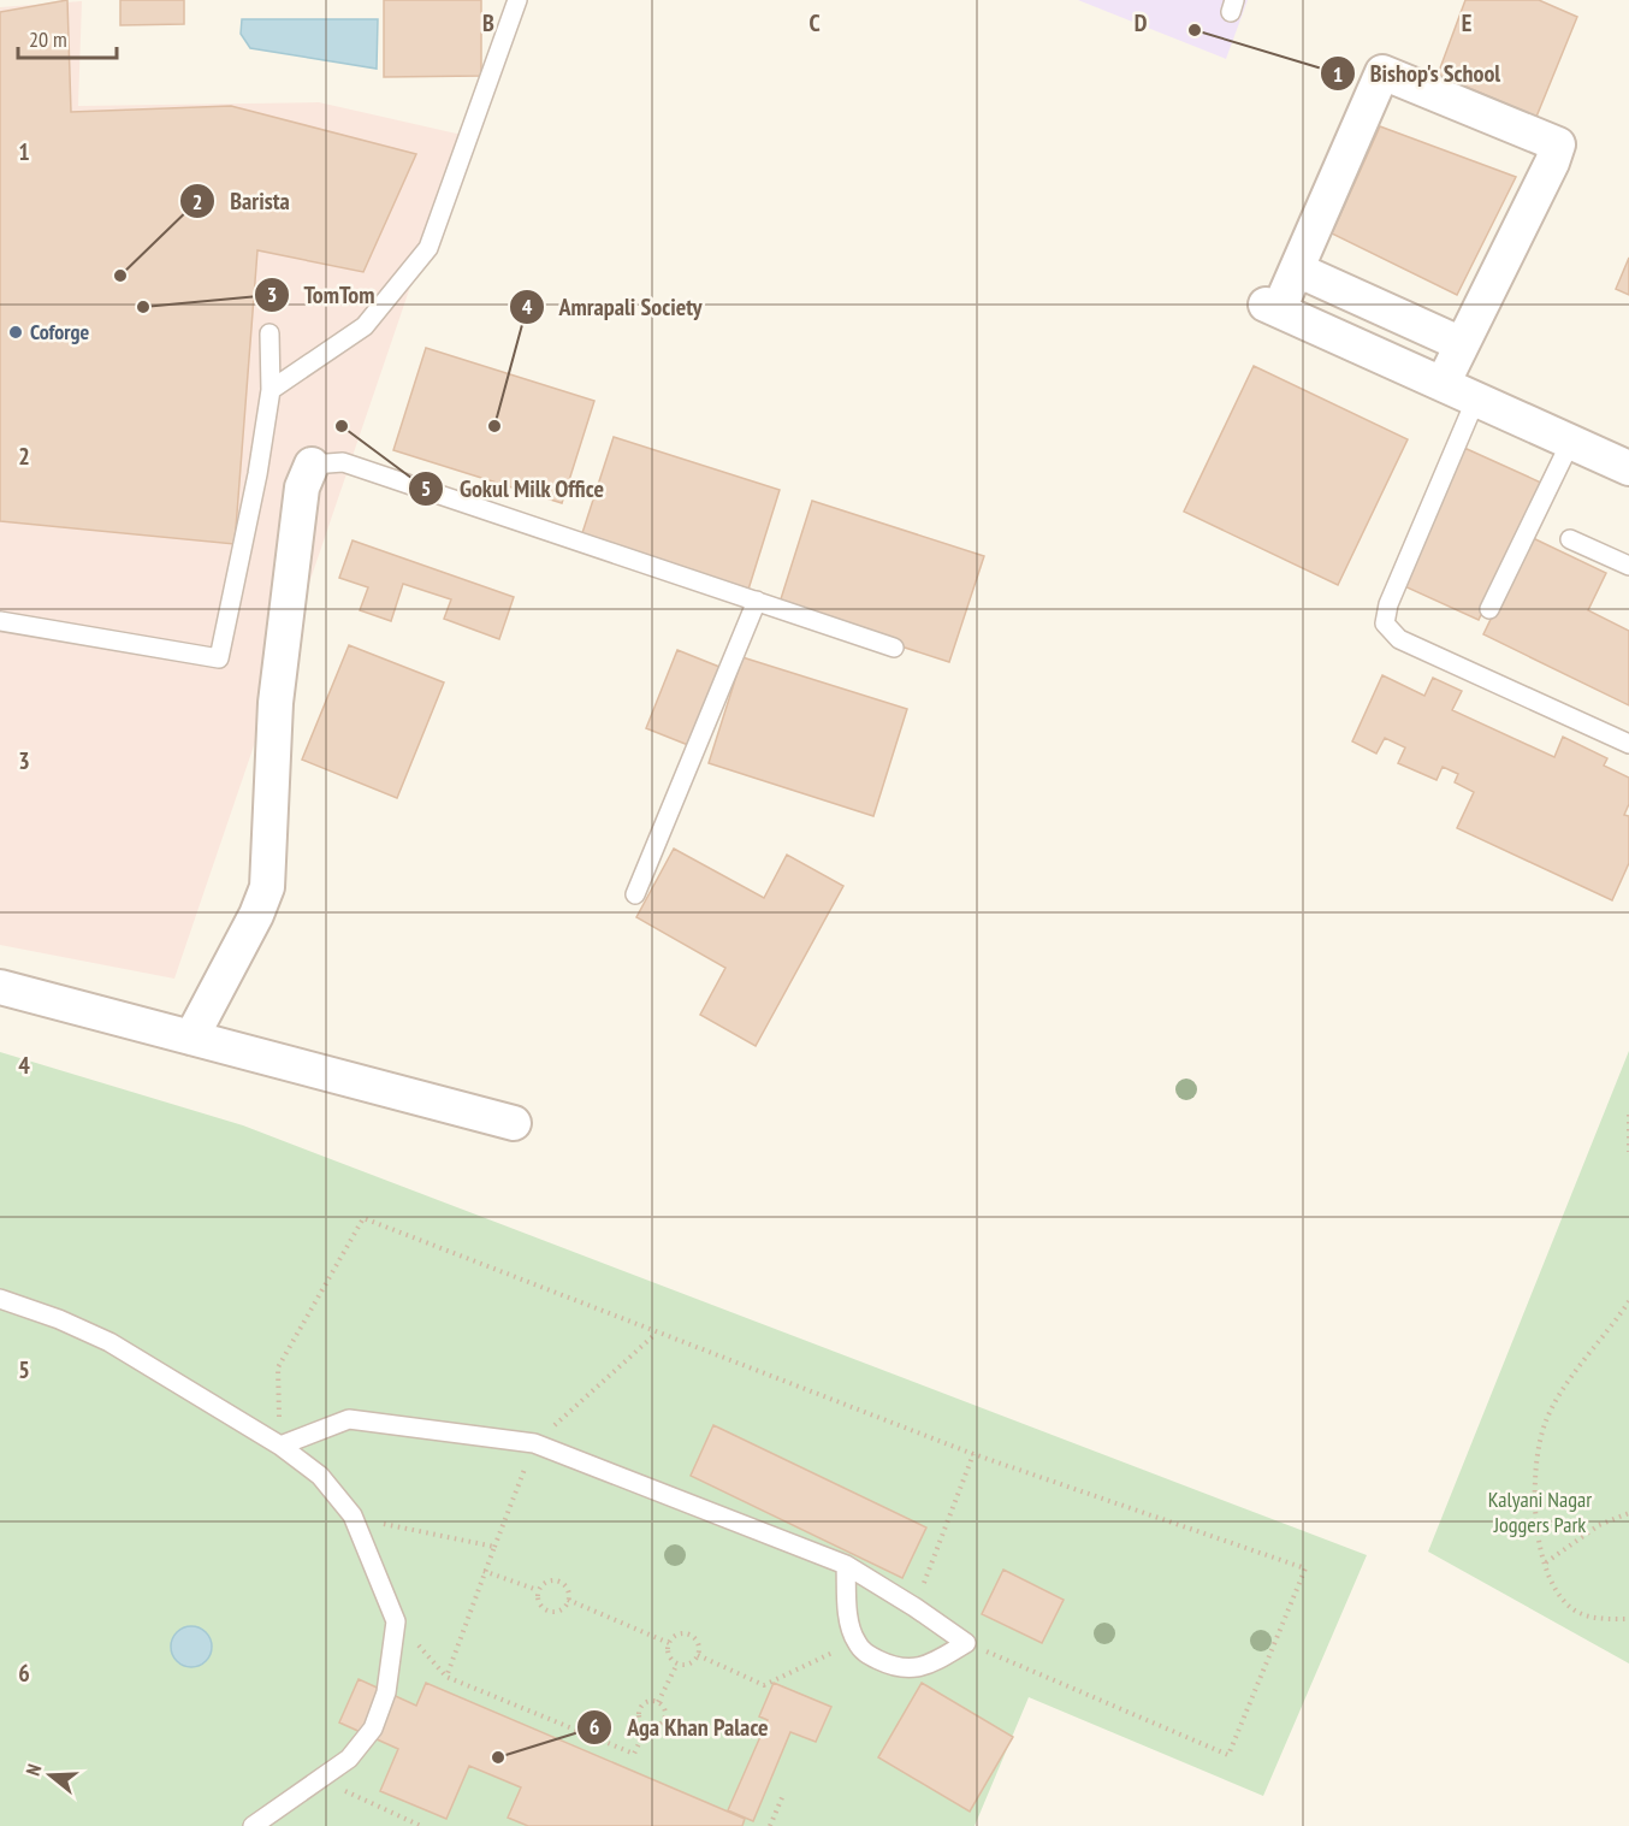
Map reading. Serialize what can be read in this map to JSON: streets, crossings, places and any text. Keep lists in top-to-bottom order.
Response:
{
  "parks": ["Kalyani Nagar Joggers Park"],
  "places": [
    "Bishop's School",
    "Barista",
    "TomTom",
    "Coforge",
    "Gokul Milk Office",
    "Amrapali Society",
    "Aga Khan Palace"
  ],
  "scale_bar": "20 m",
  "north": "left",
  "grid": {
    "columns": [
      "B",
      "C",
      "D",
      "E"
    ],
    "rows": [
      "1",
      "2",
      "3",
      "4",
      "5",
      "6"
    ]
  }
}
